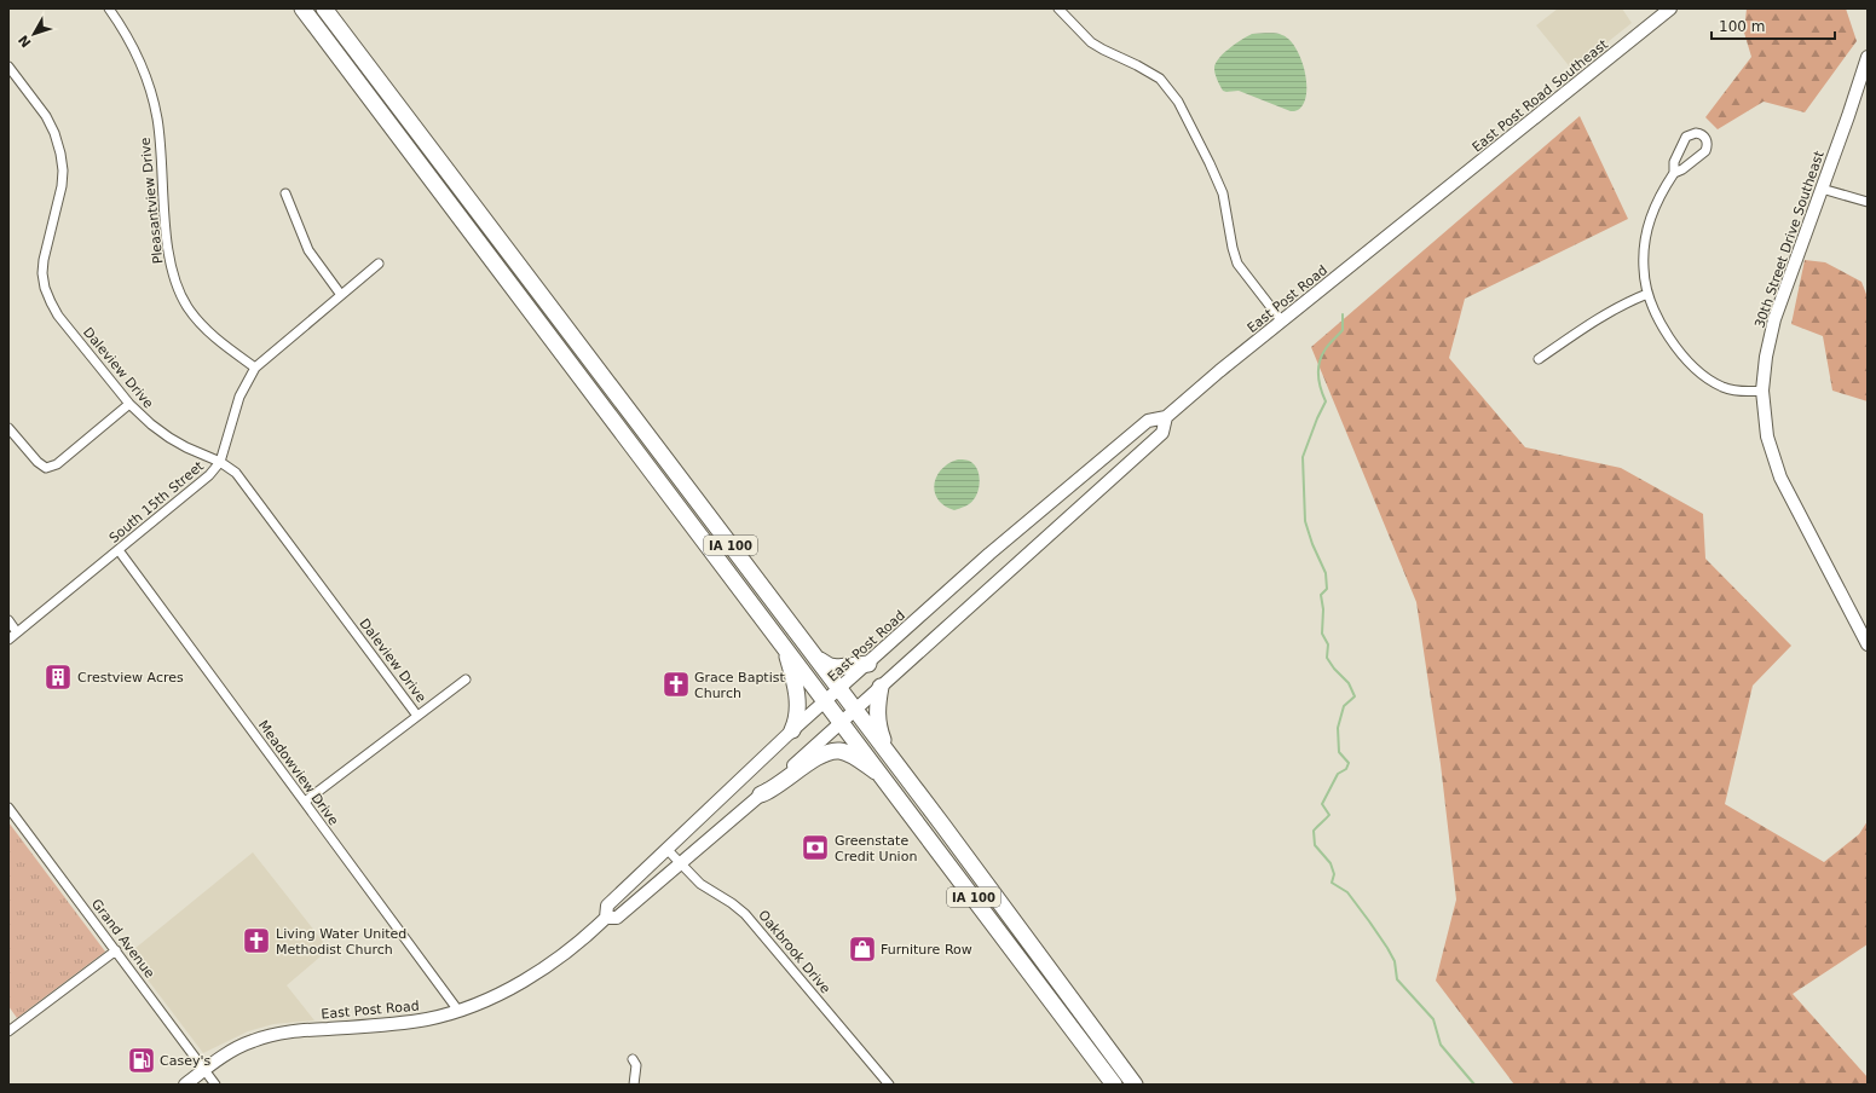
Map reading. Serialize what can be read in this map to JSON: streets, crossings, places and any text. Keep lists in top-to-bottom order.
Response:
{
  "streets": {
    "highway": ["IA 100"],
    "main road": ["East Post Road Southeast", "30th Street Drive Southeast", "East Post Road"],
    "street": [
      "Pleasantview Drive",
      "Daleview Drive",
      "South 15th Street",
      "Meadowview Drive",
      "Grand Avenue",
      "Oakbrook Drive"
    ]
  },
  "crossings": [
    ["East Post Road Southeast", "East Post Road"],
    ["Pleasantview Drive", "South 15th Street"],
    ["East Post Road", "IA 100"],
    ["East Post Road", "Meadowview Drive"],
    ["East Post Road", "Grand Avenue"],
    ["East Post Road", "Oakbrook Drive"],
    ["Daleview Drive", "South 15th Street"],
    ["South 15th Street", "Meadowview Drive"]
  ],
  "places": {
    "building": ["Crestview Acres"],
    "church": ["Grace Baptist Church", "Living Water United Methodist Church"],
    "bank": ["Greenstate Credit Union"],
    "shop": ["Furniture Row"],
    "fuel station": ["Casey's"]
  },
  "scale_bar": "100 m",
  "north": "bottom left"
}
